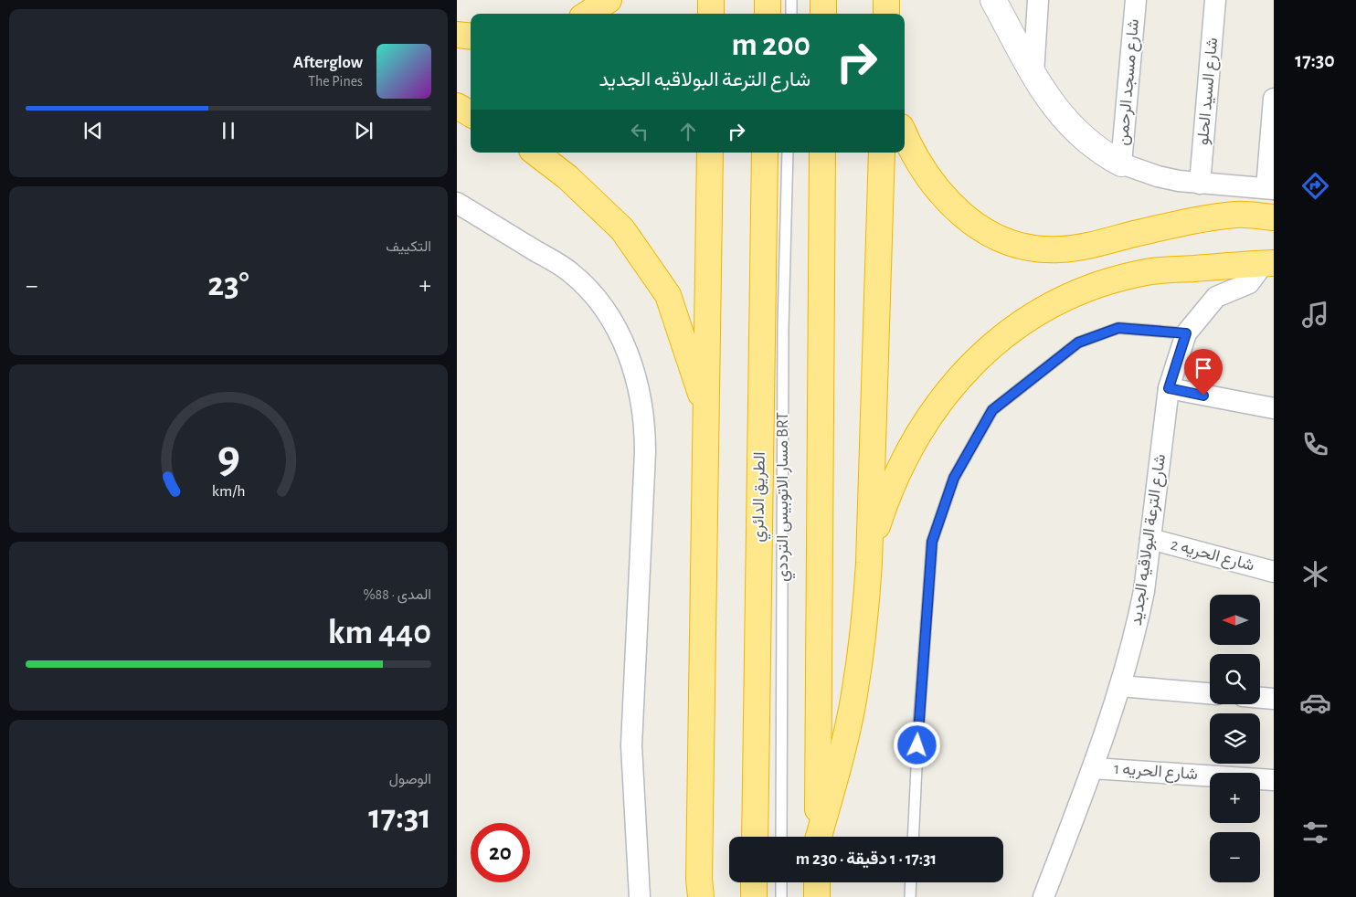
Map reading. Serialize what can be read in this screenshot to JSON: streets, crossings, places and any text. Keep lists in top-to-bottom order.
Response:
{
  "streets": {
    "highway": ["الطريق الدائري"],
    "street": [
      "شارع مسجد الرحمن",
      "شارع السيد الحلو",
      "شارع الترعة البولاقيه الجديد",
      "شارع الحريه 2",
      "شارع الحريه 1"
    ],
    "lane": ["مسار الاتوبيس الترددي BRT"]
  },
  "crossings": [
    ["شارع الترعة البولاقيه الجديد", "شارع الحريه 2"],
    ["شارع الترعة البولاقيه الجديد", "شارع الحريه 1"]
  ],
  "north": "left",
  "page": {
    "tabs": "17:30",
    "turn": ["200 m", "شارع الترعة البولاقيه الجديد"],
    "song": ["Afterglow", "The Pines"],
    "tile": [
      "التكييف",
      ["المدى · 88%", "440 km"],
      ["الوصول", "17:31"]
    ],
    "heat": ["−", "23°", "+"],
    "map_buttons": ["+", "−"],
    "limit": "20",
    "trip": "17:31 · 1 دقيقة · 230 m",
    "gauge": ["9", "km/h"]
  }
}
